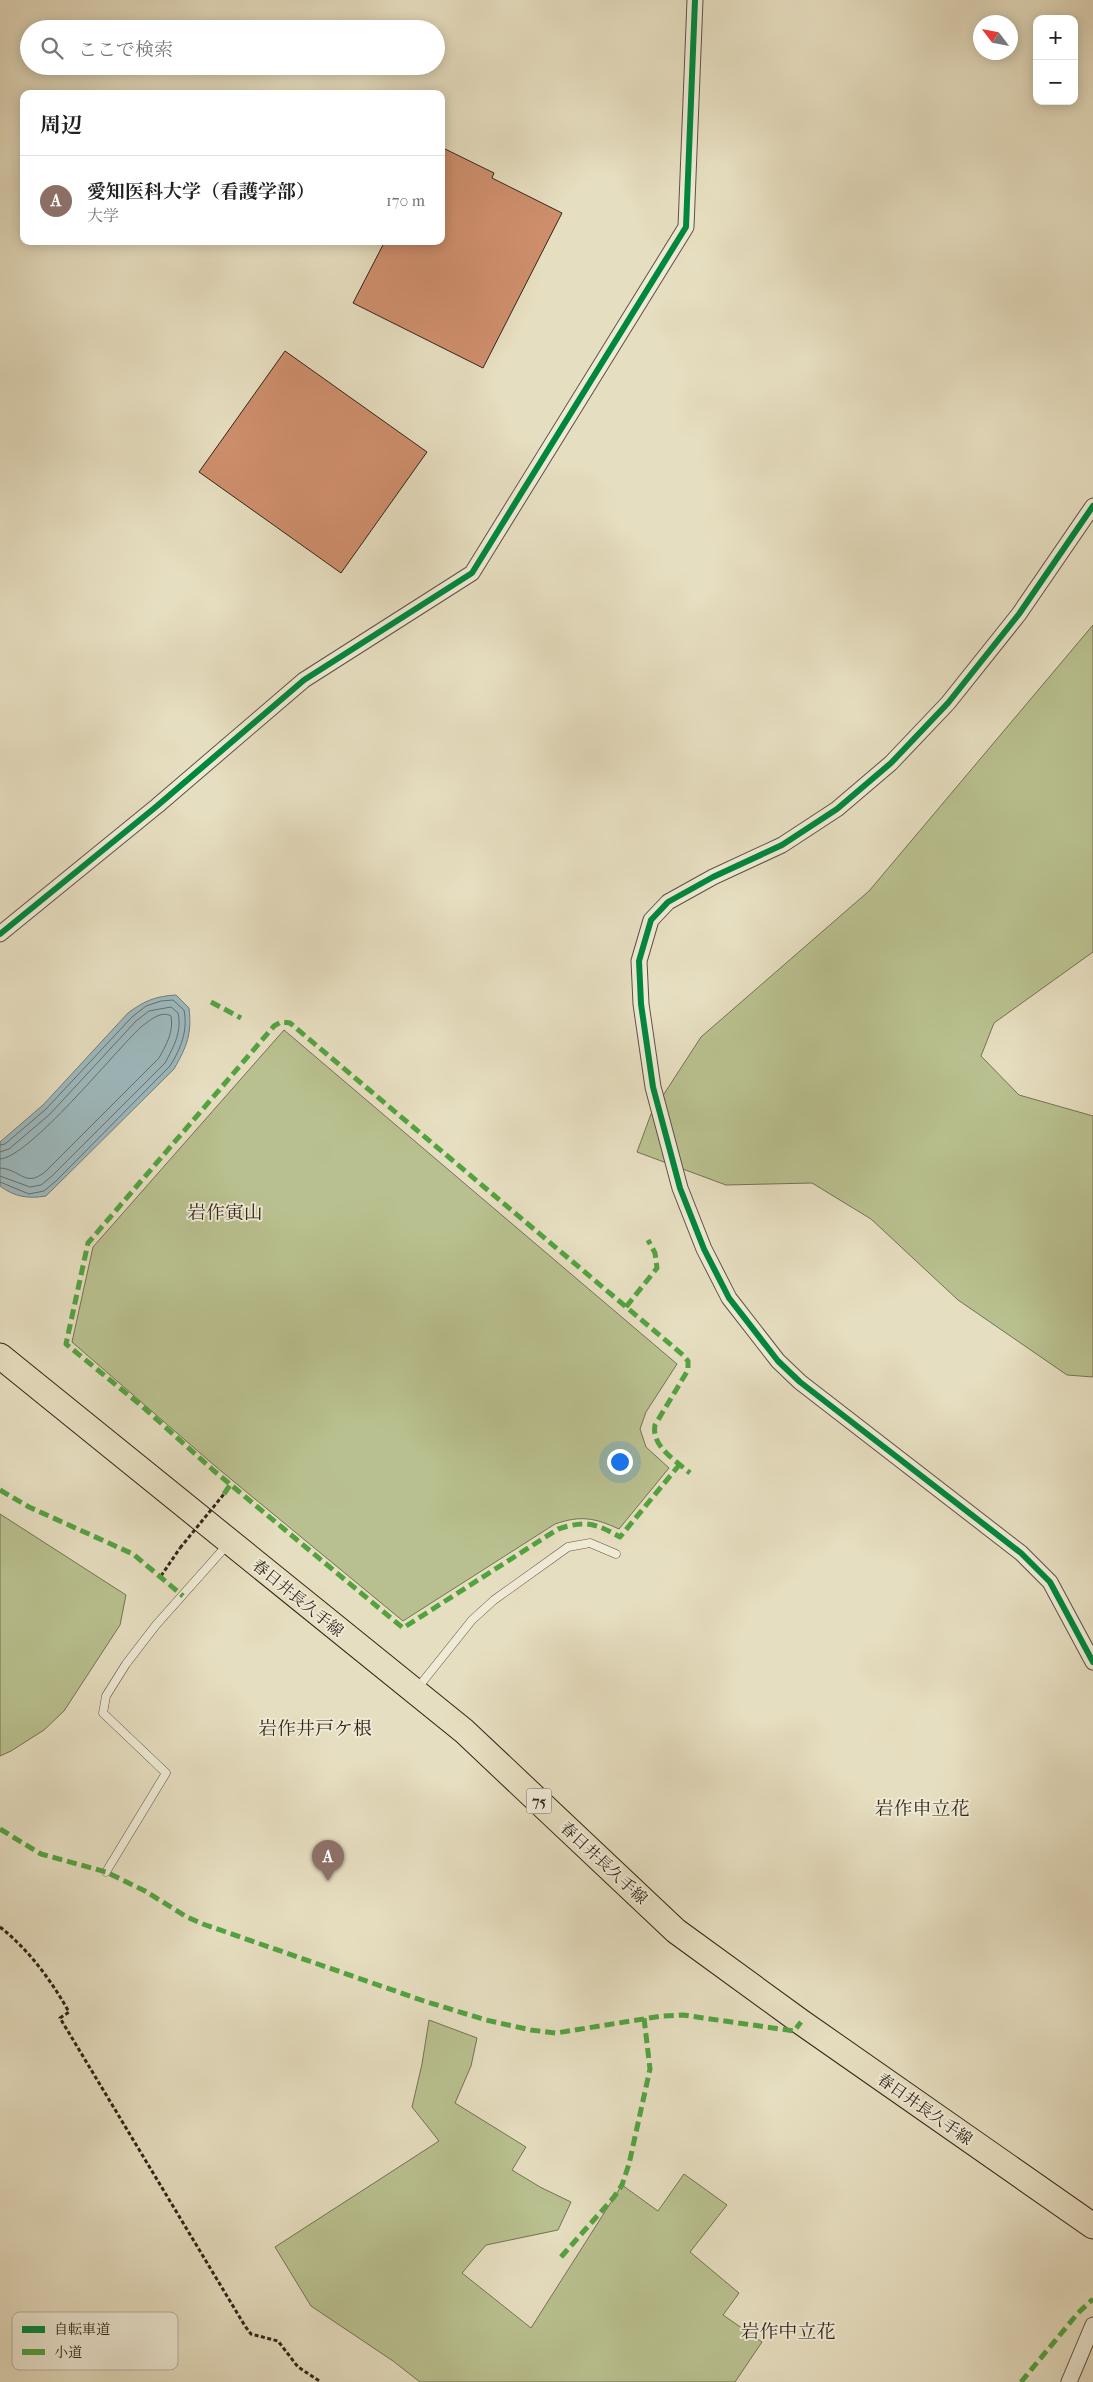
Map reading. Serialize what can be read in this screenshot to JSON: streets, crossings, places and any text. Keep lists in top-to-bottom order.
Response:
{
  "streets": {
    "main road": ["春日井長久手線", "75"]
  },
  "districts": [
    "岩作寅山",
    "岩作井戸ケ根",
    "岩作申立花",
    "岩作中立花"
  ],
  "legend": ["自転車道", "小道"],
  "north": "top left",
  "page": {
    "map_buttons": ["+", "−"],
    "search": "ここで検索",
    "heading": "周辺",
    "list": [
      {
        "mark": "A",
        "name": "愛知医科大学（看護学部）",
        "note": "大学",
        "value": "170 m"
      }
    ],
    "pins": "A"
  }
}
